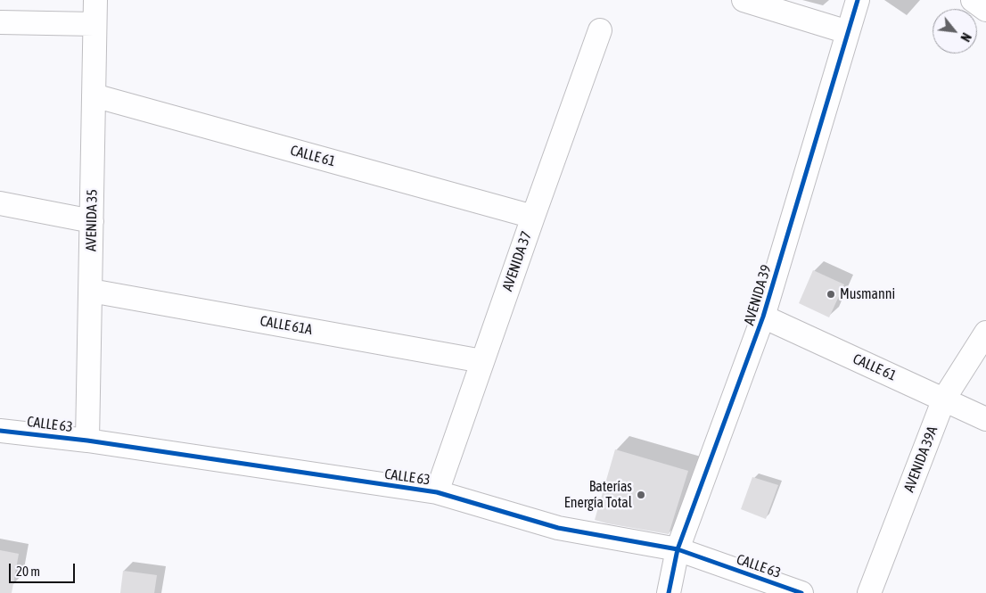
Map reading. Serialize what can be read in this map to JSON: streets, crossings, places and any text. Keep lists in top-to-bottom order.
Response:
{
  "streets": {
    "street": [
      "CALLE 61",
      "AVENIDA 35",
      "AVENIDA 37",
      "AVENIDA 39",
      "CALLE 61A",
      "CALLE 63",
      "AVENIDA 39A"
    ]
  },
  "crossings": [
    ["CALLE 61", "AVENIDA 35"],
    ["CALLE 61", "AVENIDA 37"],
    ["CALLE 61", "AVENIDA 39"],
    ["CALLE 61", "AVENIDA 39A"],
    ["AVENIDA 35", "CALLE 61A"],
    ["AVENIDA 35", "CALLE 63"],
    ["AVENIDA 37", "CALLE 61A"],
    ["AVENIDA 37", "CALLE 63"],
    ["AVENIDA 39", "CALLE 63"]
  ],
  "places": ["Musmanni", "Baterías Energía Total"],
  "scale_bar": "20 m",
  "north": "bottom right"
}
